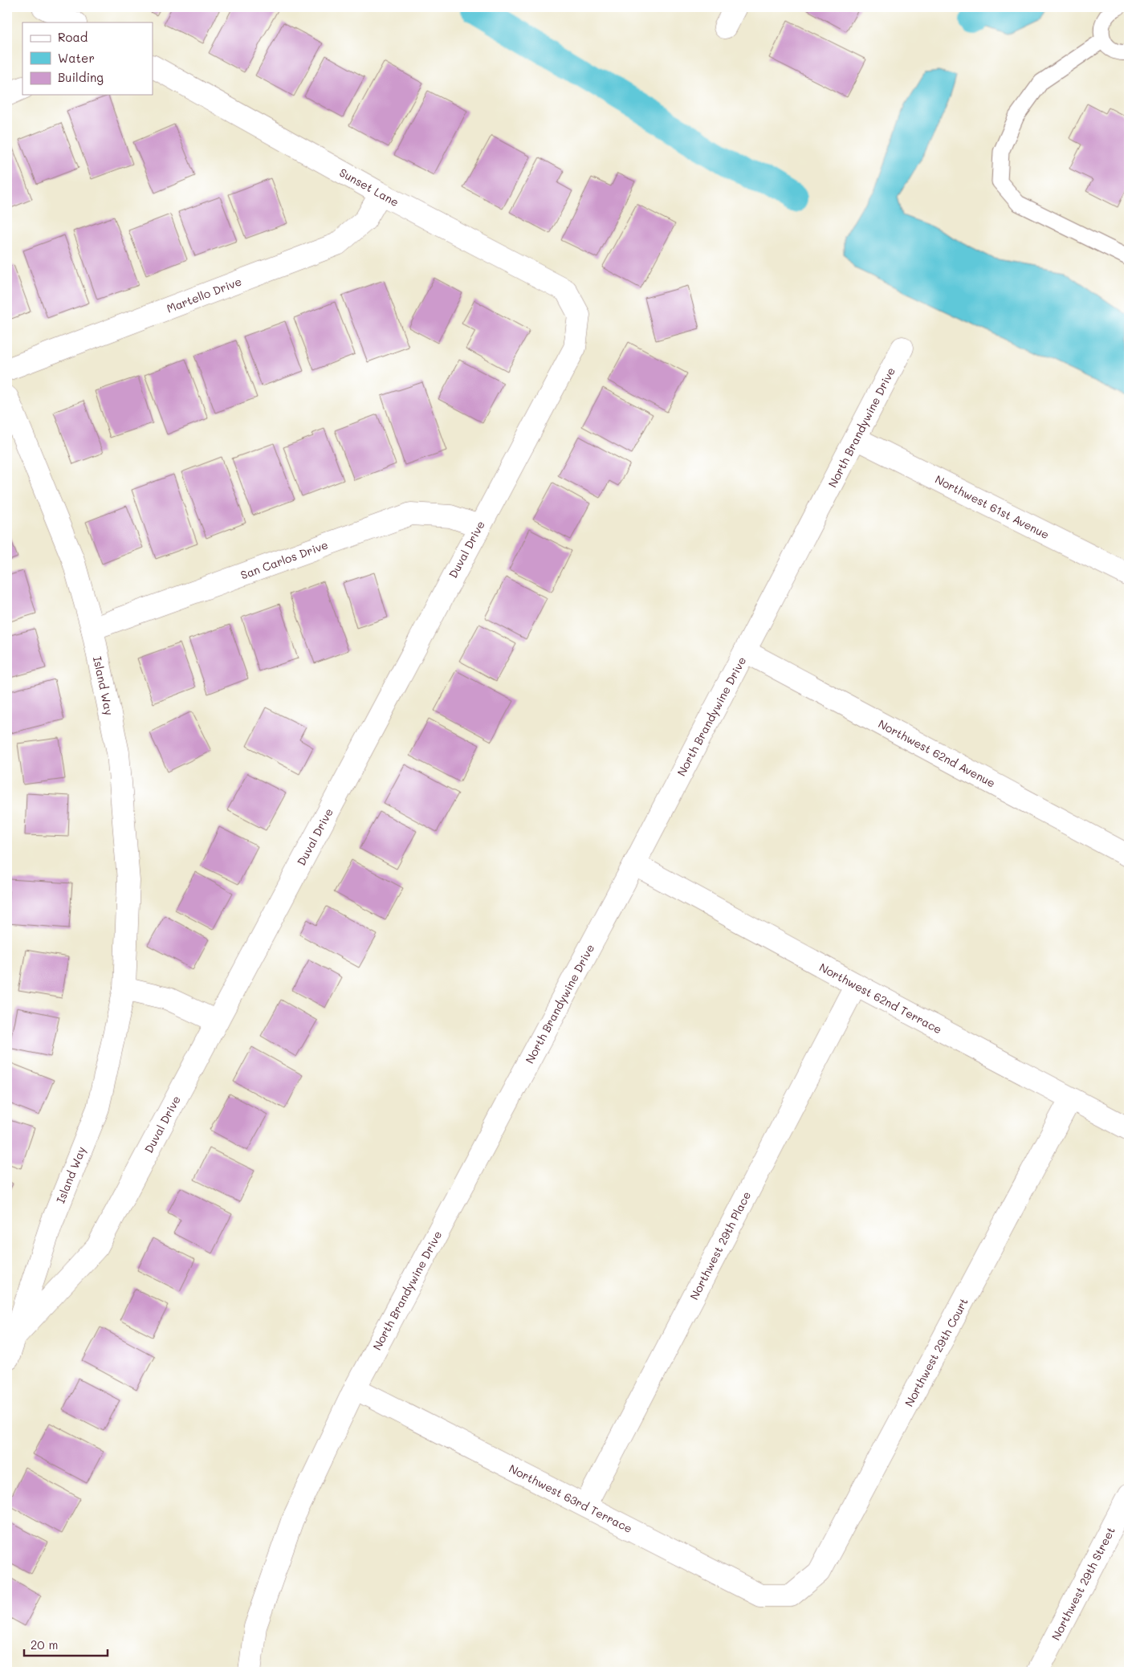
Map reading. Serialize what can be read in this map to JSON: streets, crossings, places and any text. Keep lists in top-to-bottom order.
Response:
{
  "streets": {
    "street": [
      "Sunset Lane",
      "Martello Drive",
      "North Brandywine Drive",
      "Northwest 61st Avenue",
      "Duval Drive",
      "San Carlos Drive",
      "Island Way",
      "Northwest 62nd Avenue",
      "Northwest 62nd Terrace",
      "Northwest 29th Place",
      "Northwest 29th Court",
      "Northwest 63rd Terrace",
      "Northwest 29th Street"
    ]
  },
  "crossings": [
    ["Sunset Lane", "Martello Drive"],
    ["Sunset Lane", "Duval Drive"],
    ["North Brandywine Drive", "Northwest 61st Avenue"],
    ["North Brandywine Drive", "Northwest 62nd Avenue"],
    ["North Brandywine Drive", "Northwest 62nd Terrace"],
    ["North Brandywine Drive", "Northwest 63rd Terrace"],
    ["Duval Drive", "San Carlos Drive"],
    ["Duval Drive", "Island Way"],
    ["San Carlos Drive", "Island Way"],
    ["Northwest 62nd Terrace", "Northwest 29th Place"],
    ["Northwest 62nd Terrace", "Northwest 29th Court"],
    ["Northwest 29th Place", "Northwest 63rd Terrace"],
    ["Northwest 29th Court", "Northwest 63rd Terrace"]
  ],
  "legend": ["Road", "Water", "Building"],
  "scale_bar": "20 m"
}
